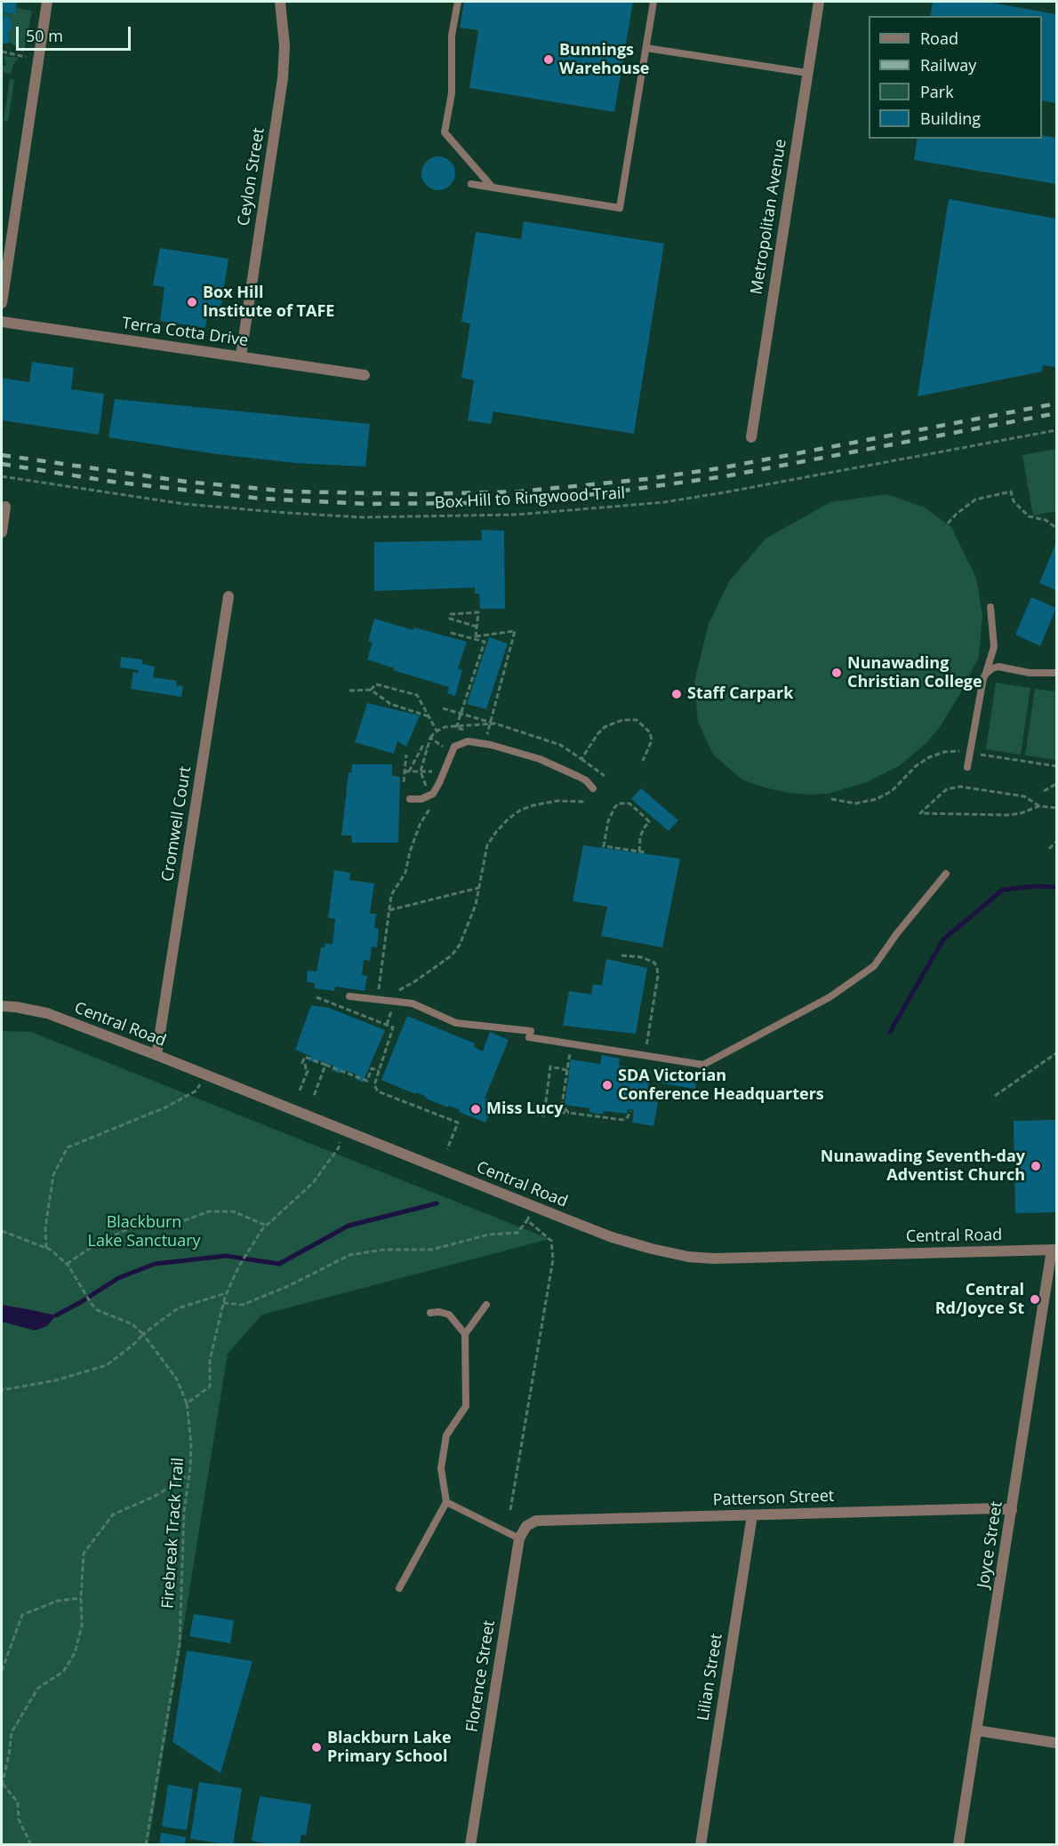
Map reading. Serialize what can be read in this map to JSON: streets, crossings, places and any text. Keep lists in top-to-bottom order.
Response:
{
  "streets": {
    "street": [
      "Ceylon Street",
      "Metropolitan Avenue",
      "Terra Cotta Drive",
      "Cromwell Court",
      "Central Road",
      "Patterson Street",
      "Joyce Street",
      "Florence Street",
      "Lilian Street"
    ],
    "path": ["Box Hill to Ringwood Trail", "Firebreak Track Trail"]
  },
  "crossings": [
    ["Ceylon Street", "Terra Cotta Drive"],
    ["Cromwell Court", "Central Road"],
    ["Central Road", "Joyce Street"],
    ["Patterson Street", "Joyce Street"],
    ["Patterson Street", "Florence Street"],
    ["Patterson Street", "Lilian Street"]
  ],
  "parks": ["Blackburn Lake Sanctuary"],
  "places": [
    "Bunnings Warehouse",
    "Box Hill Institute of TAFE",
    "Nunawading Christian College",
    "Staff Carpark",
    "SDA Victorian Conference Headquarters",
    "Miss Lucy",
    "Nunawading Seventh-day Adventist Church",
    "Central Rd/Joyce St",
    "Blackburn Lake Primary School"
  ],
  "legend": [
    "Road",
    "Railway",
    "Park",
    "Building"
  ],
  "scale_bar": "50 m"
}
